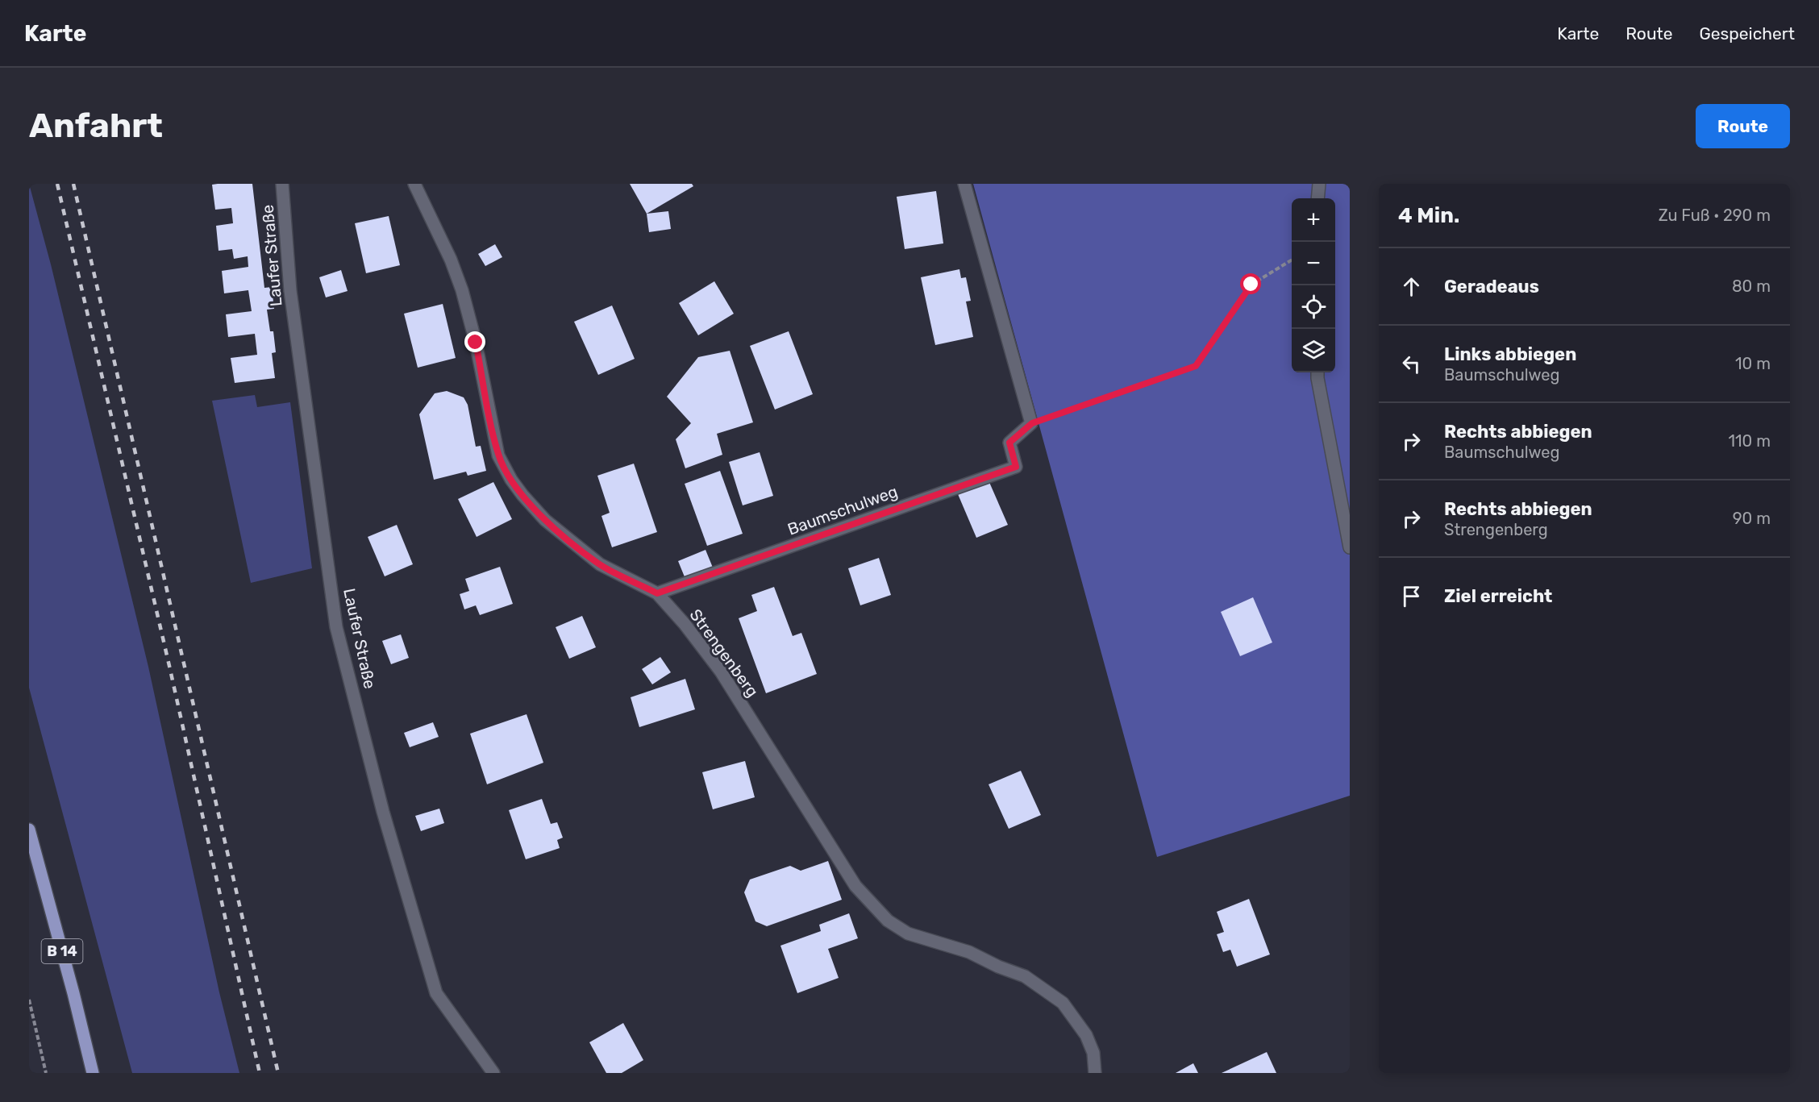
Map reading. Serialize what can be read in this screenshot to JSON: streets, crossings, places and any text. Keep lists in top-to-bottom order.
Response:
{
  "streets": {
    "main road": ["B 14"],
    "street": ["Laufer Straße", "Baumschulweg", "Strengenberg"]
  },
  "crossings": [
    ["Baumschulweg", "Strengenberg"]
  ],
  "page": {
    "header": "Karte",
    "nav": ["Karte", "Route", "Gespeichert"],
    "buttons": "Route",
    "title": "Anfahrt",
    "heading": ["4 Min.", "Zu Fuß · 290 m"],
    "map_buttons": ["+", "−"],
    "list": [
      ["Geradeaus", "80 m"],
      ["Links abbiegen", "Baumschulweg", "10 m"],
      ["Rechts abbiegen", "Baumschulweg", "110 m"],
      ["Rechts abbiegen", "Strengenberg", "90 m"],
      "Ziel erreicht"
    ]
  }
}
